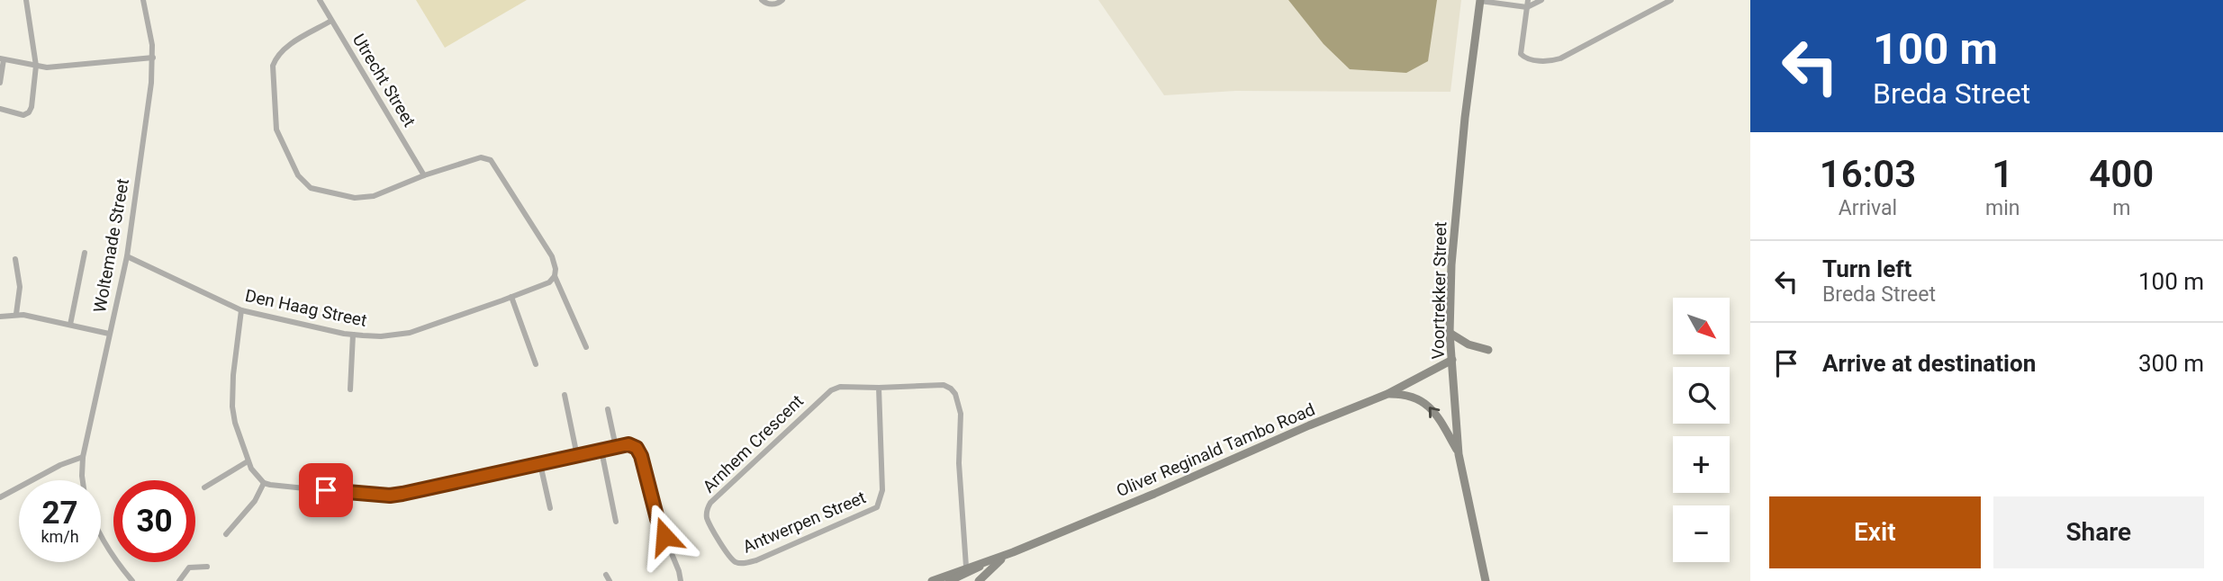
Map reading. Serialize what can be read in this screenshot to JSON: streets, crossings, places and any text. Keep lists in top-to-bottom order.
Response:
{
  "streets": {
    "main road": ["Voortrekker Street", "Oliver Reginald Tambo Road"],
    "street": [
      "Utrecht Street",
      "Woltemade Street",
      "Den Haag Street",
      "Arnhem Crescent",
      "Antwerpen Street"
    ]
  },
  "crossings": [
    ["Woltemade Street", "Den Haag Street"],
    ["Voortrekker Street", "Oliver Reginald Tambo Road"],
    ["Arnhem Crescent", "Oliver Reginald Tambo Road"],
    ["Arnhem Crescent", "Antwerpen Street"]
  ],
  "north": "bottom right",
  "page": {
    "turn": ["100 m", "Breda Street"],
    "eta": [
      "16:03",
      "Arrival",
      "1",
      "min",
      "400",
      "m"
    ],
    "list": [
      {
        "name": "Turn left",
        "note": "Breda Street",
        "value": "100 m"
      },
      {
        "name": "Arrive at destination",
        "value": "300 m"
      }
    ],
    "map_buttons": ["+", "−"],
    "speed": "27 km/h",
    "limit": "30",
    "buttons": ["Exit", "Share"]
  }
}
